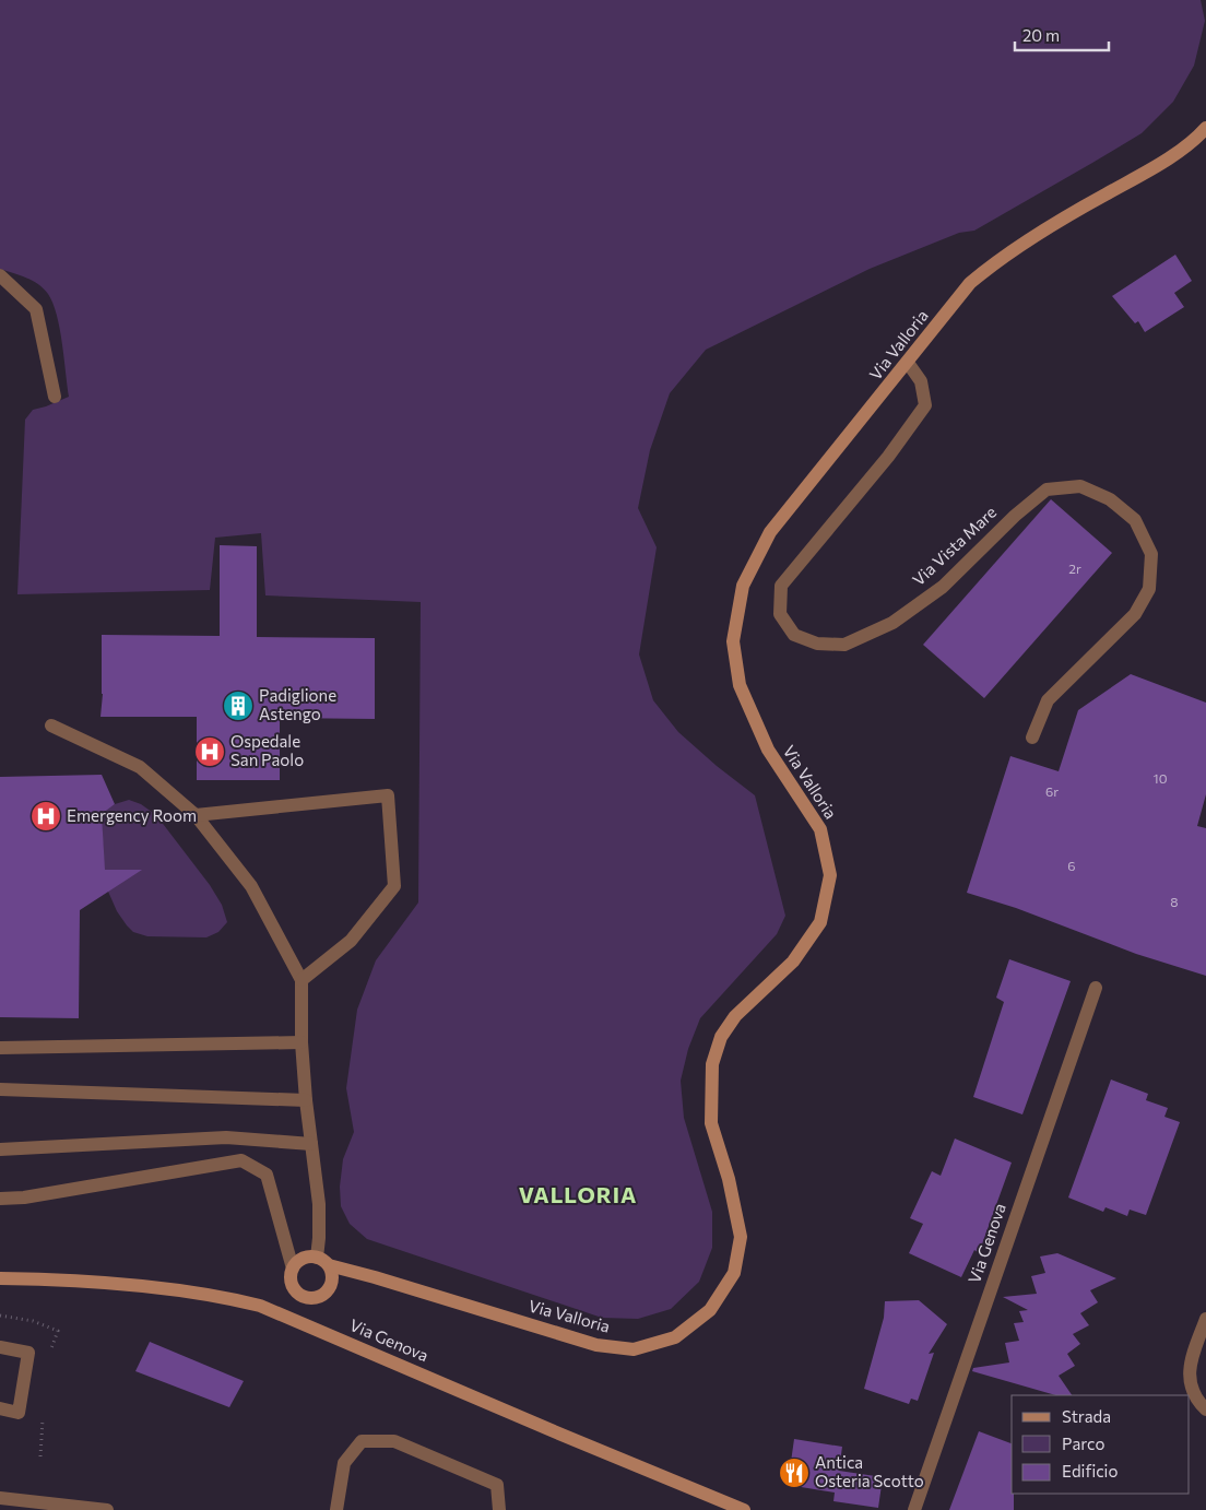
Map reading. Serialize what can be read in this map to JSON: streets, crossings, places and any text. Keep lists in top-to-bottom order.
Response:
{
  "streets": {
    "street": ["Via Valloria", "Via Vista Mare", "Via Genova"]
  },
  "crossings": [
    ["Via Valloria", "Via Vista Mare"]
  ],
  "districts": ["VALLORIA"],
  "places": {
    "building": ["Padiglione Astengo"],
    "hospital": ["Ospedale San Paolo", "Emergency Room"],
    "restaurant": ["Antica Osteria Scotto"]
  },
  "house_numbers": [
    "2r",
    "10",
    "6r",
    "6",
    "8"
  ],
  "legend": ["Strada", "Parco", "Edificio"],
  "scale_bar": "20 m"
}
